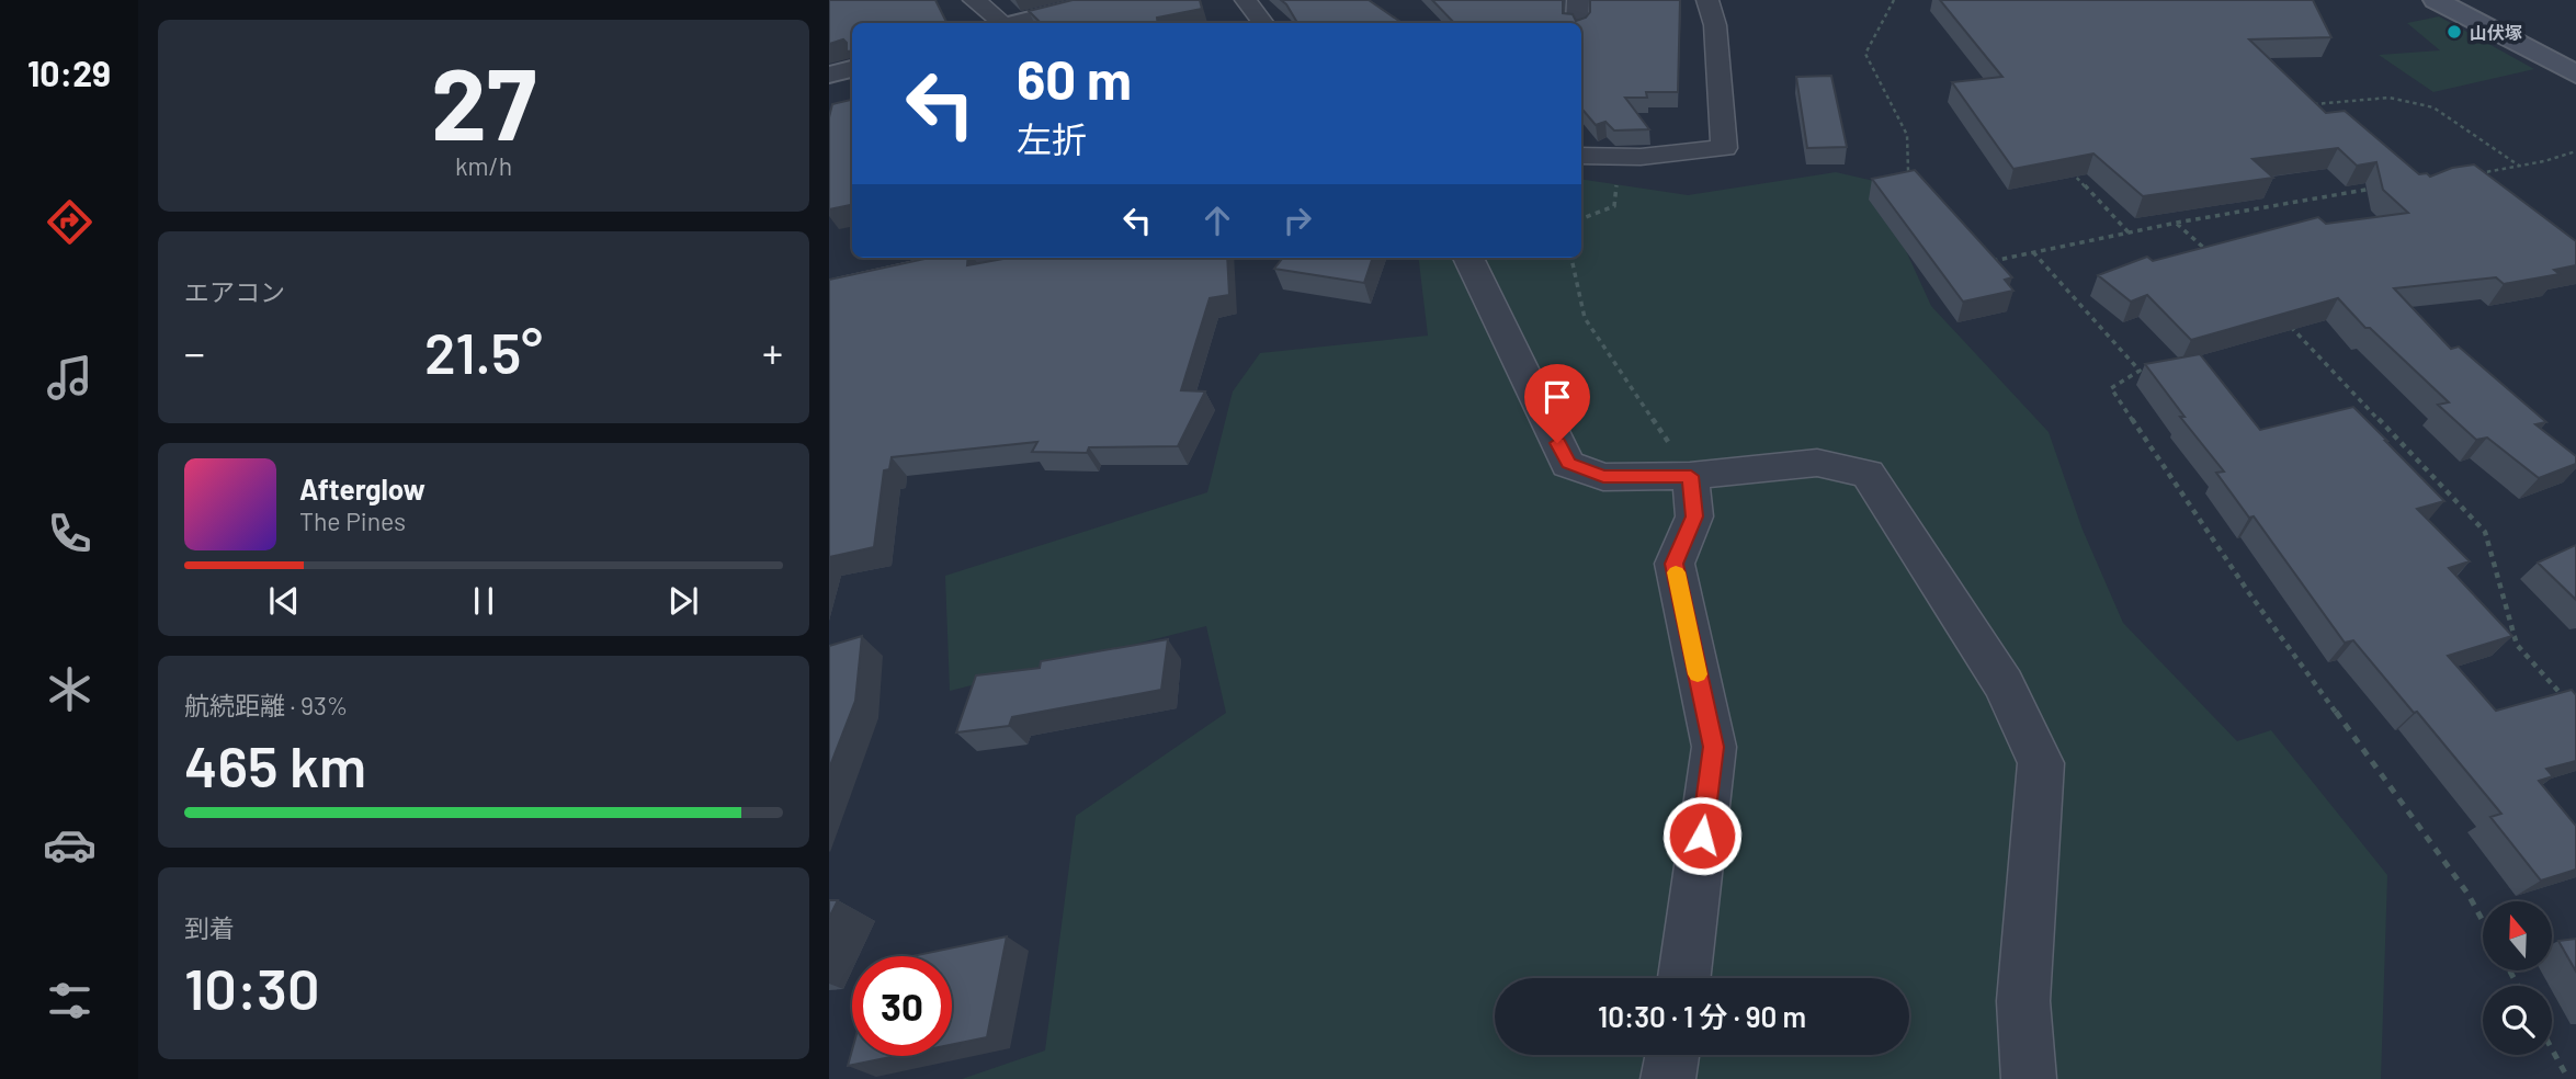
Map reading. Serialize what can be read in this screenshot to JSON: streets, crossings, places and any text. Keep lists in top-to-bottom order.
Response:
{
  "places": ["山伏塚"],
  "north": "top",
  "page": {
    "tabs": "10:29",
    "tile": [
      ["27", "km/h"],
      "エアコン",
      ["航続距離 · 93%", "465 km"],
      ["到着", "10:30"]
    ],
    "turn": ["60 m", "左折"],
    "heat": ["−", "21.5°", "+"],
    "song": ["Afterglow", "The Pines"],
    "limit": "30",
    "trip": "10:30 · 1 分 · 90 m"
  }
}
